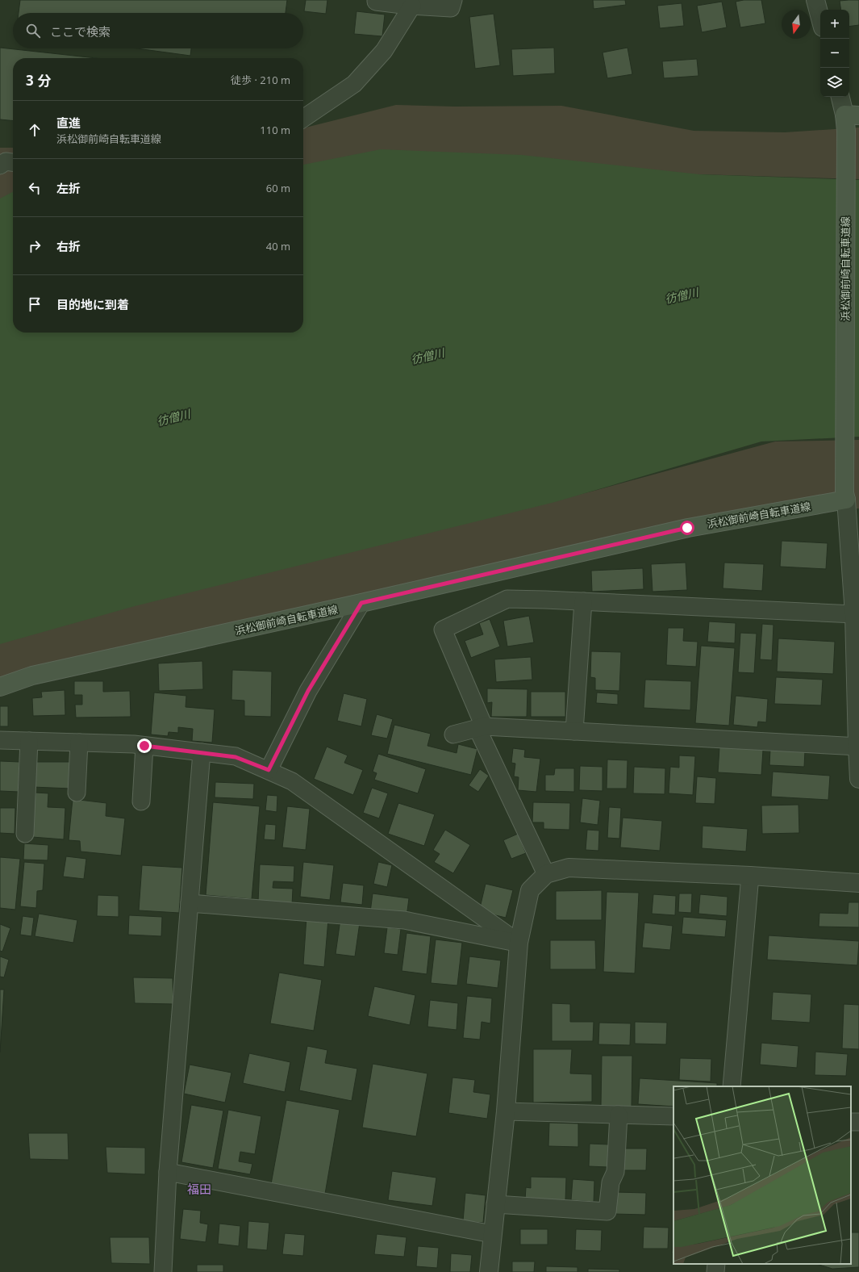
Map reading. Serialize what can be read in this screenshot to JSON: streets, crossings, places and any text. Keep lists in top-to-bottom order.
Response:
{
  "streets": {
    "main road": ["浜松御前崎自転車道線"]
  },
  "districts": ["福田"],
  "water": ["彷僧川"],
  "north": "bottom",
  "page": {
    "map_buttons": ["+", "−"],
    "search": "ここで検索",
    "heading": ["3 分", "徒歩 · 210 m"],
    "list": [
      ["直進", "浜松御前崎自転車道線", "110 m"],
      ["左折", "60 m"],
      ["右折", "40 m"],
      "目的地に到着"
    ]
  }
}
